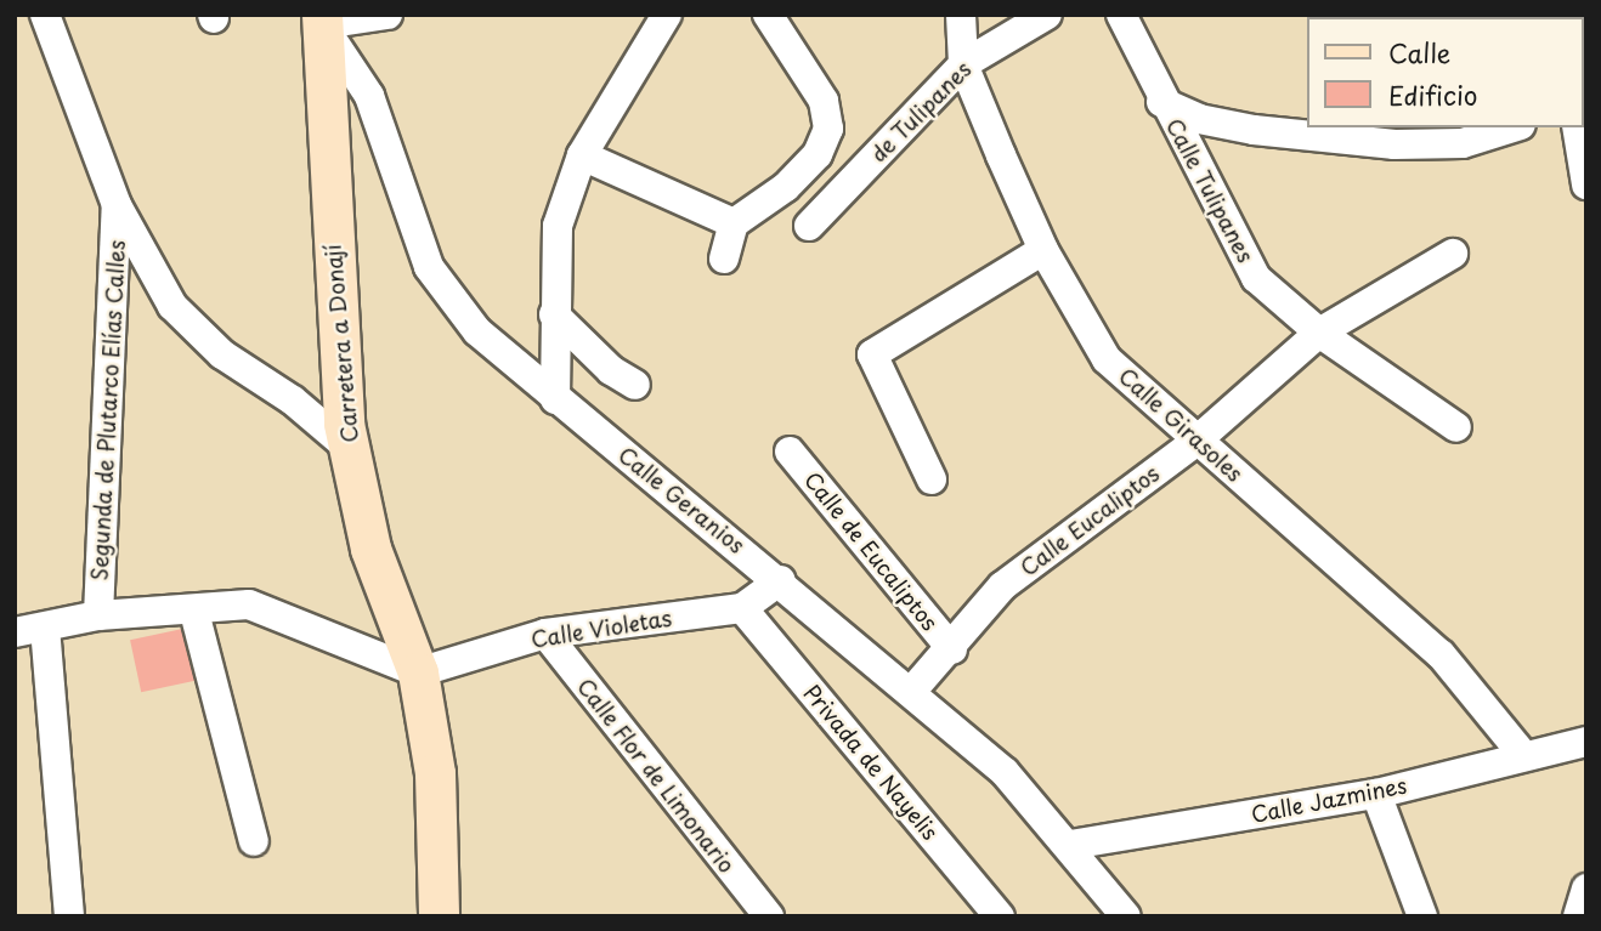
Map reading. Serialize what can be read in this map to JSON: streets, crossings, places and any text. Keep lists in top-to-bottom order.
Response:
{
  "streets": {
    "main road": ["Carretera a Donají"],
    "street": [
      "de Tulipanes",
      "Calle Tulipanes",
      "Segunda de Plutarco Elías Calles",
      "Calle Girasoles",
      "Calle Geranios",
      "Calle Eucaliptos",
      "Calle de Eucaliptos",
      "Calle Violetas",
      "Privada de Nayelis",
      "Calle Flor de Limonario",
      "Calle Jazmines"
    ]
  },
  "crossings": [
    ["de Tulipanes", "Calle Girasoles"],
    ["Calle Tulipanes", "Calle Eucaliptos"],
    ["Carretera a Donají", "Calle Geranios"],
    ["Carretera a Donají", "Calle Violetas"],
    ["Calle Girasoles", "Calle Eucaliptos"],
    ["Calle Girasoles", "Calle Jazmines"],
    ["Calle Geranios", "Calle Eucaliptos"],
    ["Calle Geranios", "Calle Violetas"],
    ["Calle Geranios", "Calle Jazmines"],
    ["Calle Eucaliptos", "Calle de Eucaliptos"],
    ["Calle Violetas", "Privada de Nayelis"],
    ["Calle Violetas", "Calle Flor de Limonario"]
  ],
  "legend": ["Calle", "Edificio"]
}
